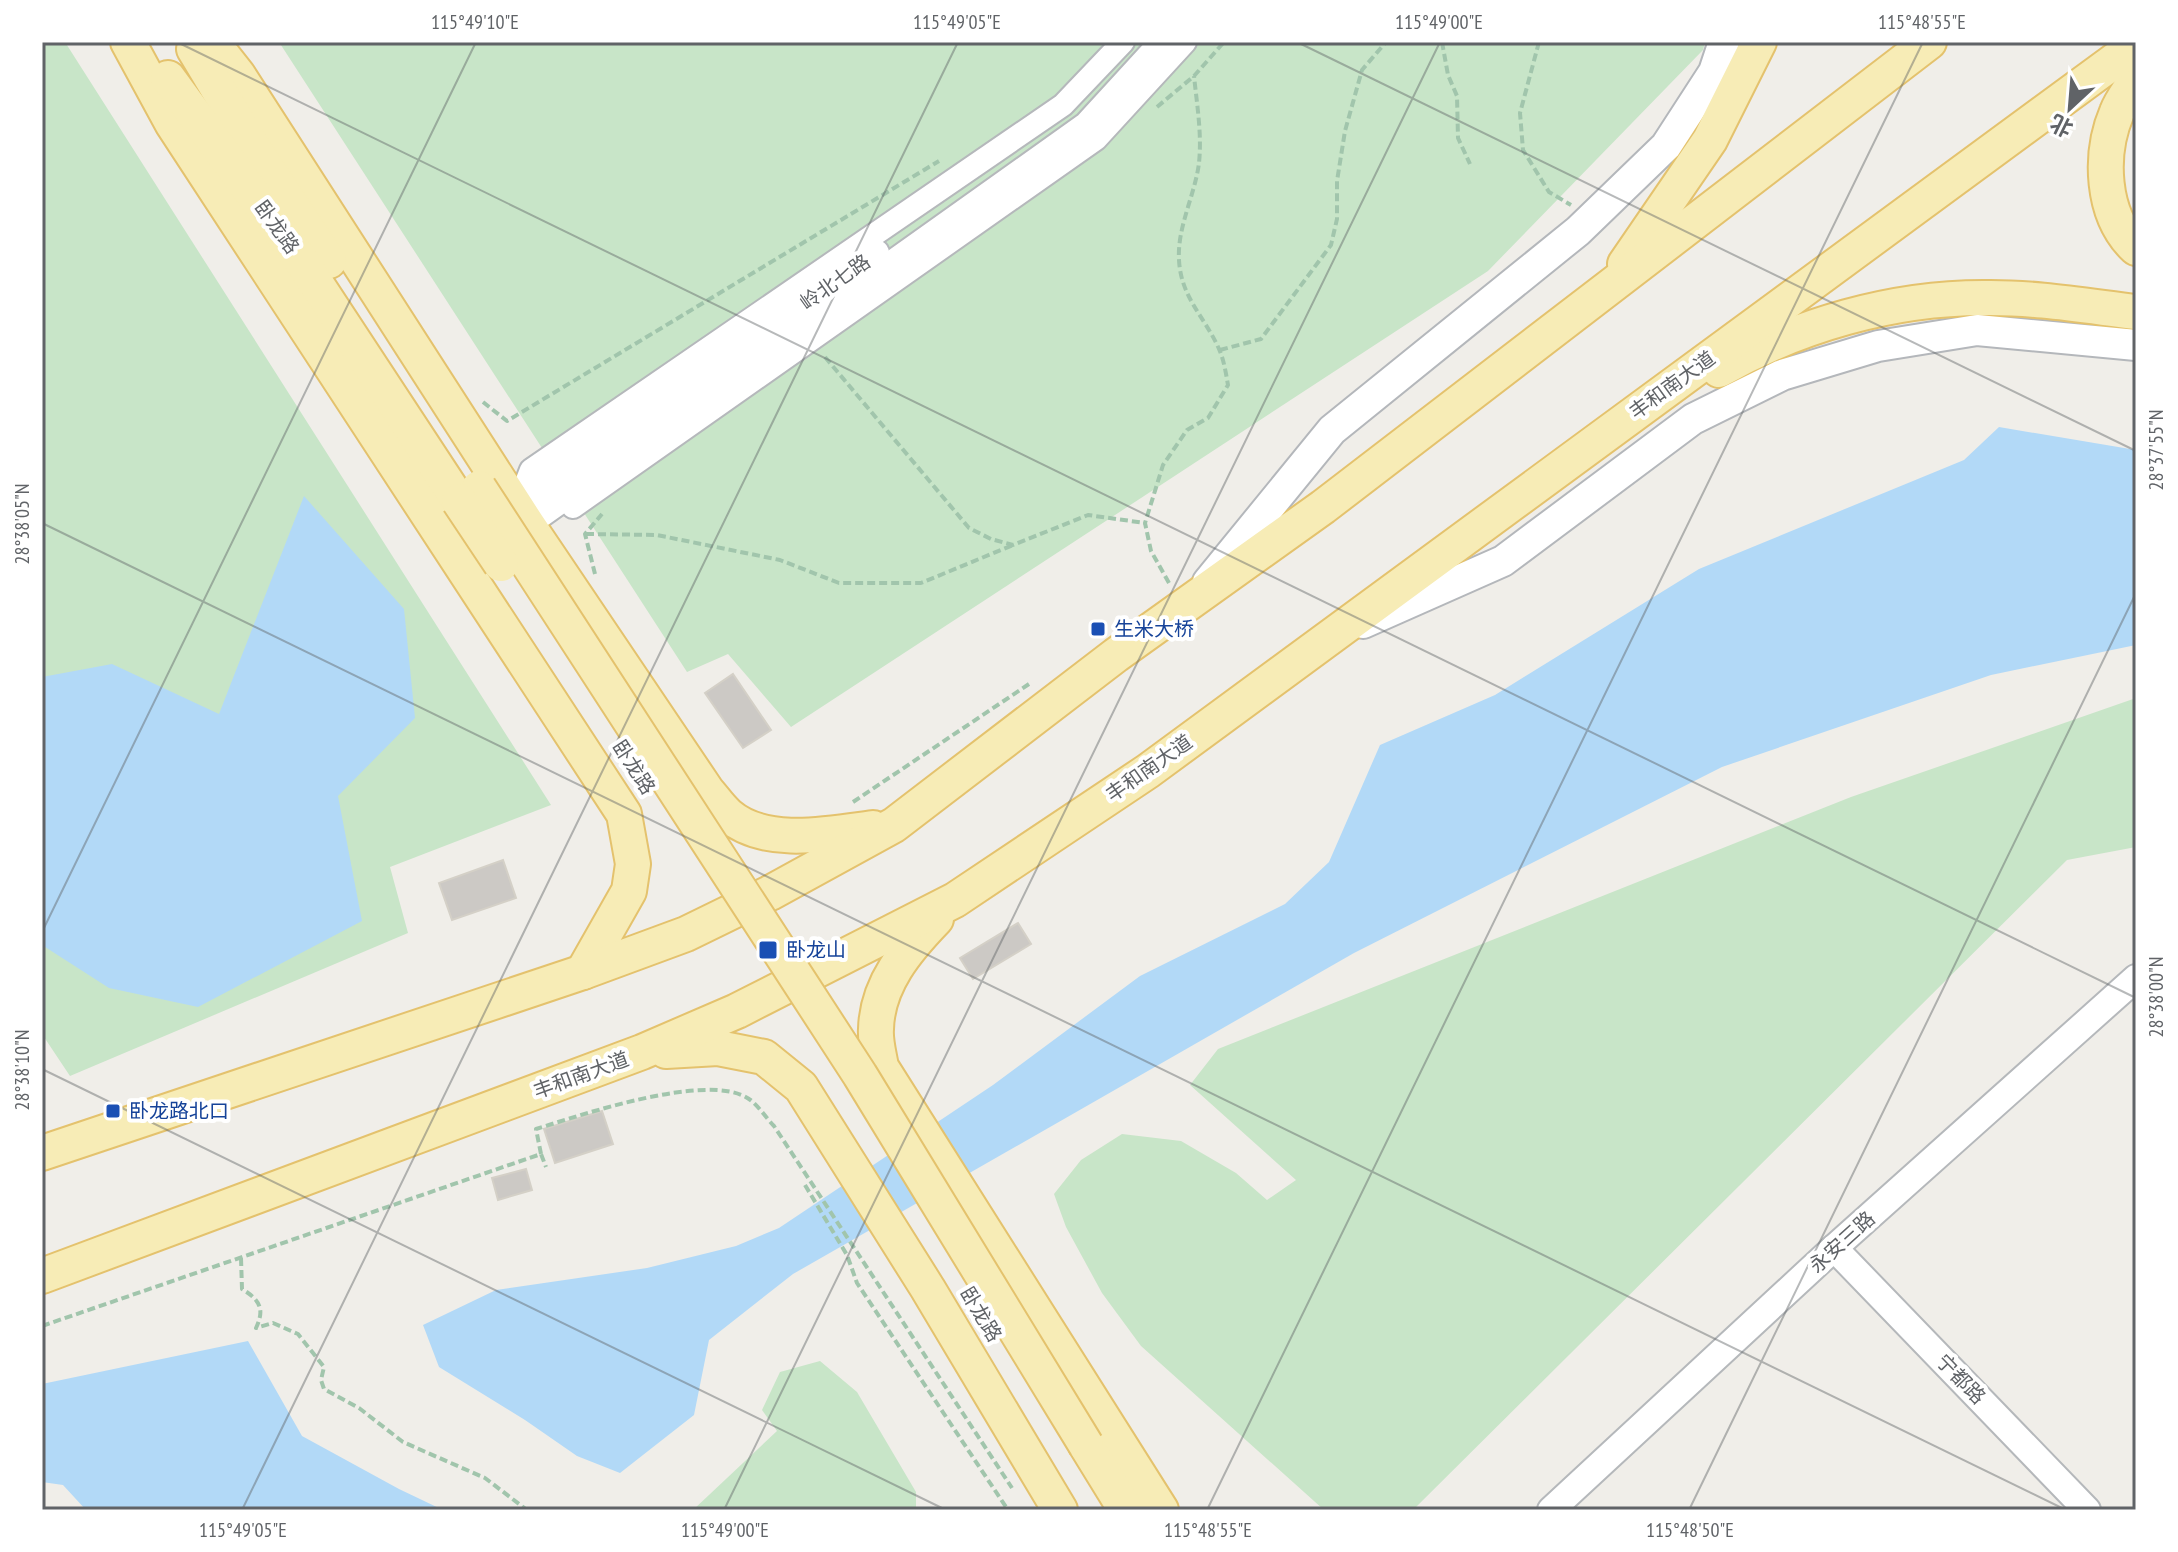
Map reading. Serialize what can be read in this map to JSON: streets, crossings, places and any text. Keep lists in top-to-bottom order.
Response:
{
  "streets": {
    "main road": ["卧龙路", "丰和南大道"],
    "street": ["岭北七路", "永安三路", "宁都路"]
  },
  "crossings": [
    ["卧龙路", "丰和南大道"],
    ["永安三路", "宁都路"]
  ],
  "places": {
    "transit": ["生米大桥", "卧龙山", "卧龙路北口"]
  },
  "north": "bottom left",
  "coordinates": [
    "115°49'10\"E",
    "115°49'05\"E",
    "115°49'00\"E",
    "115°48'55\"E",
    "28°37'55\"N",
    "28°38'05\"N",
    "28°38'00\"N",
    "28°38'10\"N",
    "115°48'50\"E"
  ]
}
